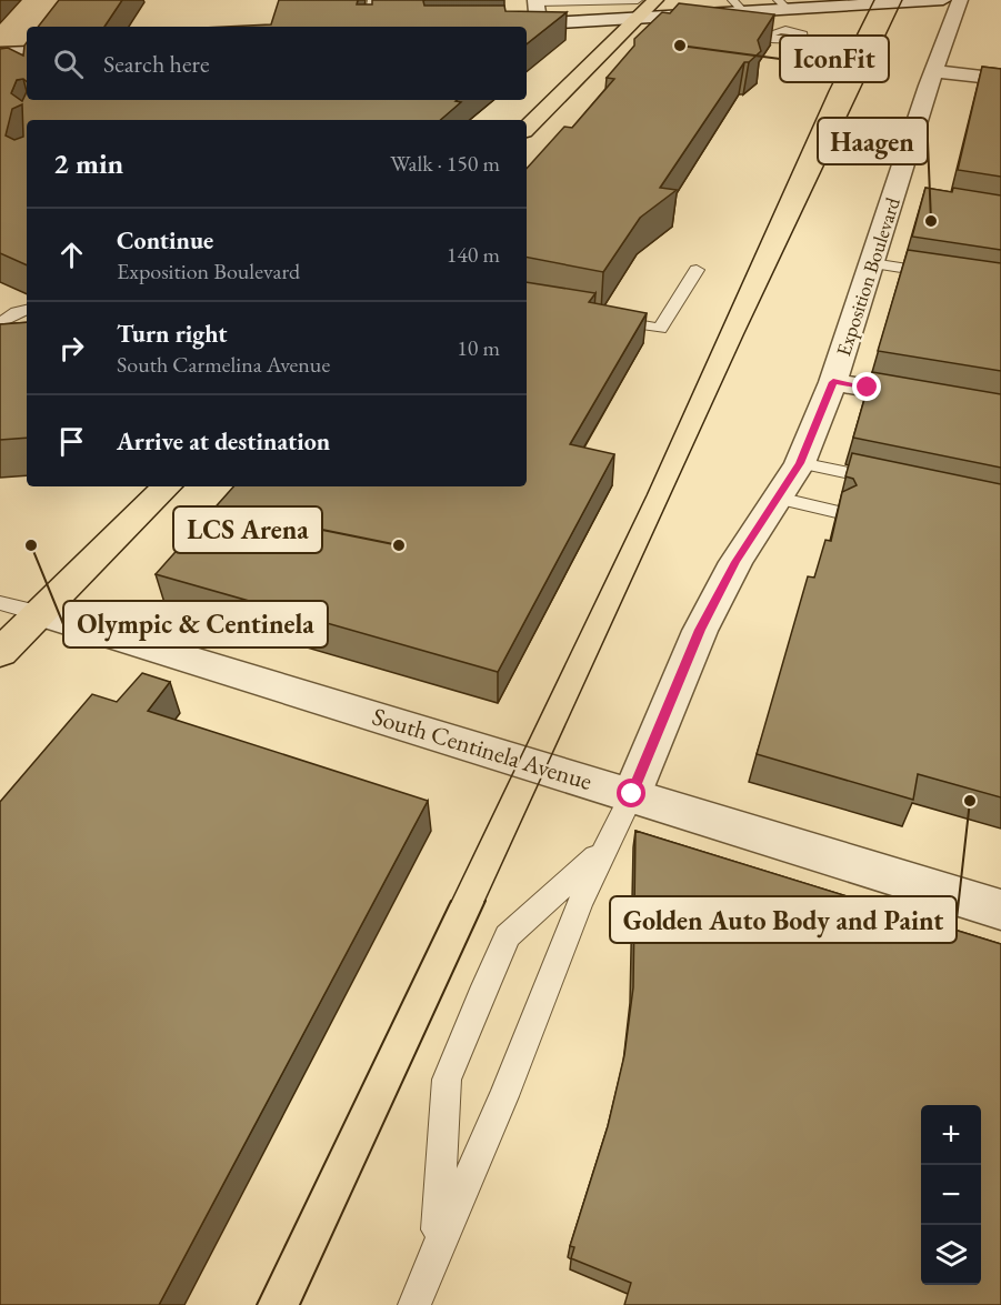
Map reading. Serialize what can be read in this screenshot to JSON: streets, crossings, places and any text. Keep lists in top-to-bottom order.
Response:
{
  "streets": {
    "street": ["Exposition Boulevard", "South Centinela Avenue"]
  },
  "crossings": [
    ["Exposition Boulevard", "South Centinela Avenue"]
  ],
  "places": [
    "IconFit",
    "Haagen",
    "Olympic & Centinela",
    "LCS Arena",
    "Golden Auto Body and Paint"
  ],
  "page": {
    "search": "Search here",
    "heading": ["2 min", "Walk · 150 m"],
    "list": [
      ["Continue", "Exposition Boulevard", "140 m"],
      ["Turn right", "South Carmelina Avenue", "10 m"],
      "Arrive at destination"
    ],
    "map_buttons": ["+", "−"]
  }
}
